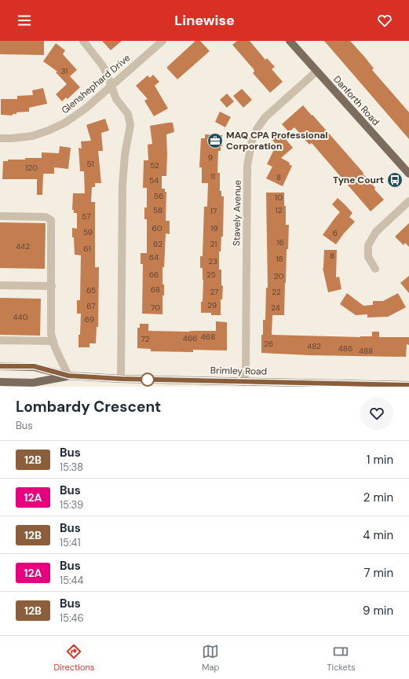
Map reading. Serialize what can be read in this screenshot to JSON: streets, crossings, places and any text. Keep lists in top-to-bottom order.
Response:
{
  "streets": {
    "main road": ["Danforth Road", "Brimley Road"],
    "street": ["Glenshephard Drive", "Stavely Avenue"]
  },
  "crossings": [
    ["Danforth Road", "Stavely Avenue"],
    ["Stavely Avenue", "Brimley Road"]
  ],
  "places": {
    "office": ["MAQ CPA Professional Corporation"],
    "bus stop": ["Tyne Court"]
  },
  "lines": ["bus line 12B"],
  "house_numbers": [
    "31",
    "9",
    "51",
    "52",
    "120",
    "11",
    "8",
    "54",
    "56",
    "10",
    "58",
    "12",
    "17",
    "57",
    "60",
    "19",
    "59",
    "6",
    "16",
    "62",
    "21",
    "442",
    "61",
    "8",
    "64",
    "18",
    "23",
    "66",
    "25",
    "20",
    "68",
    "65",
    "27",
    "22",
    "29",
    "67",
    "70",
    "24",
    "440",
    "69",
    "468",
    "466",
    "72",
    "26",
    "482",
    "486",
    "488"
  ],
  "page": {
    "header": "Linewise",
    "heading": ["Lombardy Crescent", "Bus"],
    "list": [
      {
        "mark": "12B",
        "name": "Bus",
        "note": "15:38",
        "value": "1 min"
      },
      {
        "mark": "12A",
        "name": "Bus",
        "note": "15:39",
        "value": "2 min"
      },
      {
        "mark": "12B",
        "name": "Bus",
        "note": "15:41",
        "value": "4 min"
      },
      {
        "mark": "12A",
        "name": "Bus",
        "note": "15:44",
        "value": "7 min"
      },
      {
        "mark": "12B",
        "name": "Bus",
        "note": "15:46",
        "value": "9 min"
      }
    ],
    "tabs": ["Directions", "Map", "Tickets"]
  }
}
